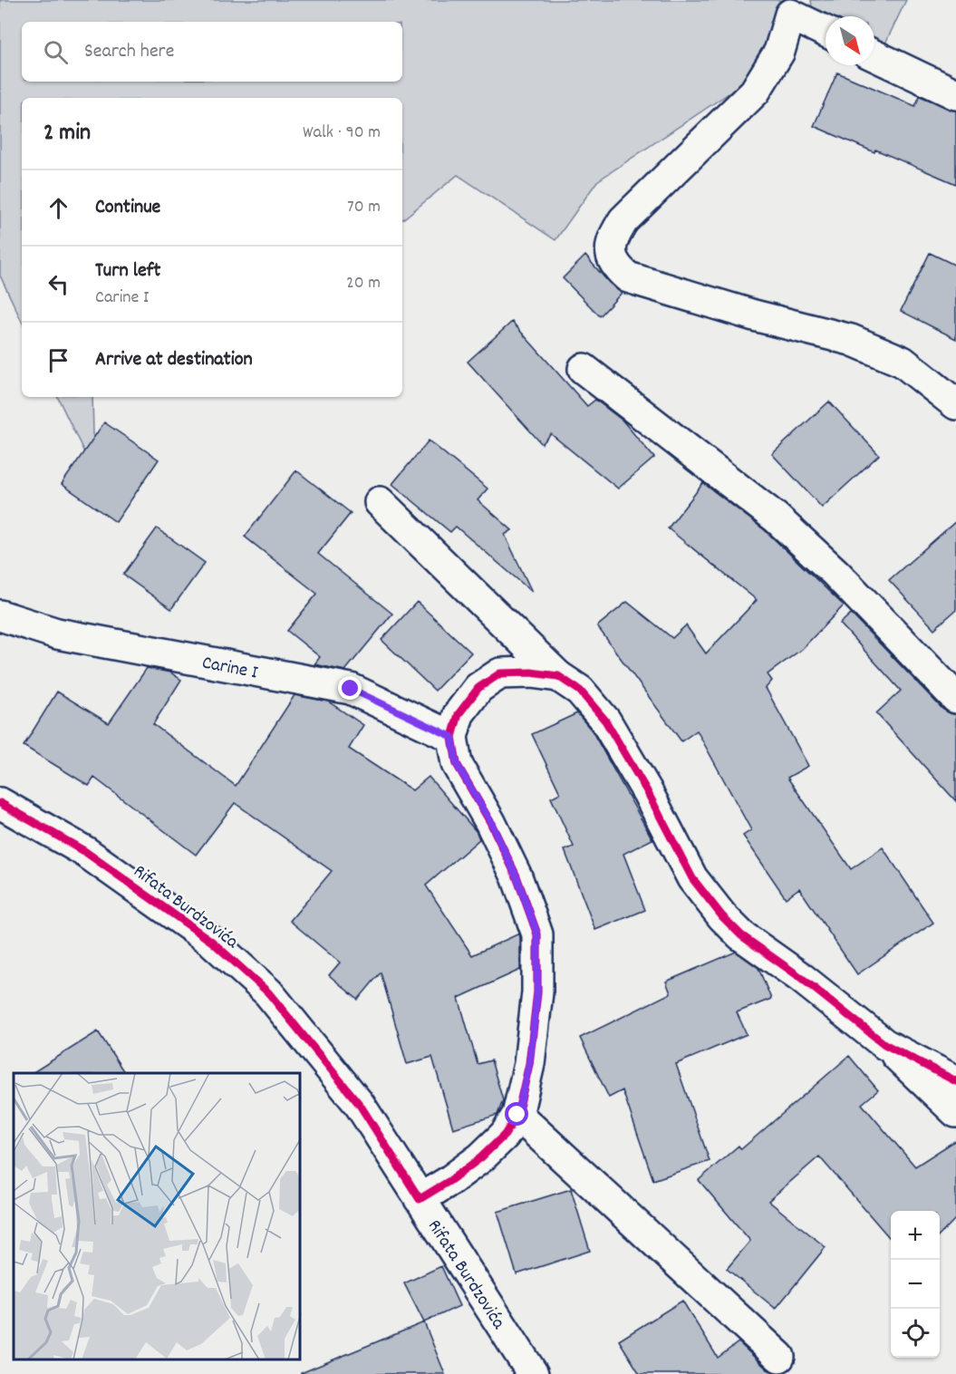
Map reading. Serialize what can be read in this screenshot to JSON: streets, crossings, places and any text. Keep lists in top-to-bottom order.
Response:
{
  "streets": {
    "street": ["Carine I", "Rifata Burdzovića"]
  },
  "north": "bottom right",
  "page": {
    "search": "Search here",
    "heading": ["2 min", "Walk · 90 m"],
    "list": [
      ["Continue", "70 m"],
      ["Turn left", "Carine I", "20 m"],
      "Arrive at destination"
    ],
    "map_buttons": ["+", "−"]
  }
}
